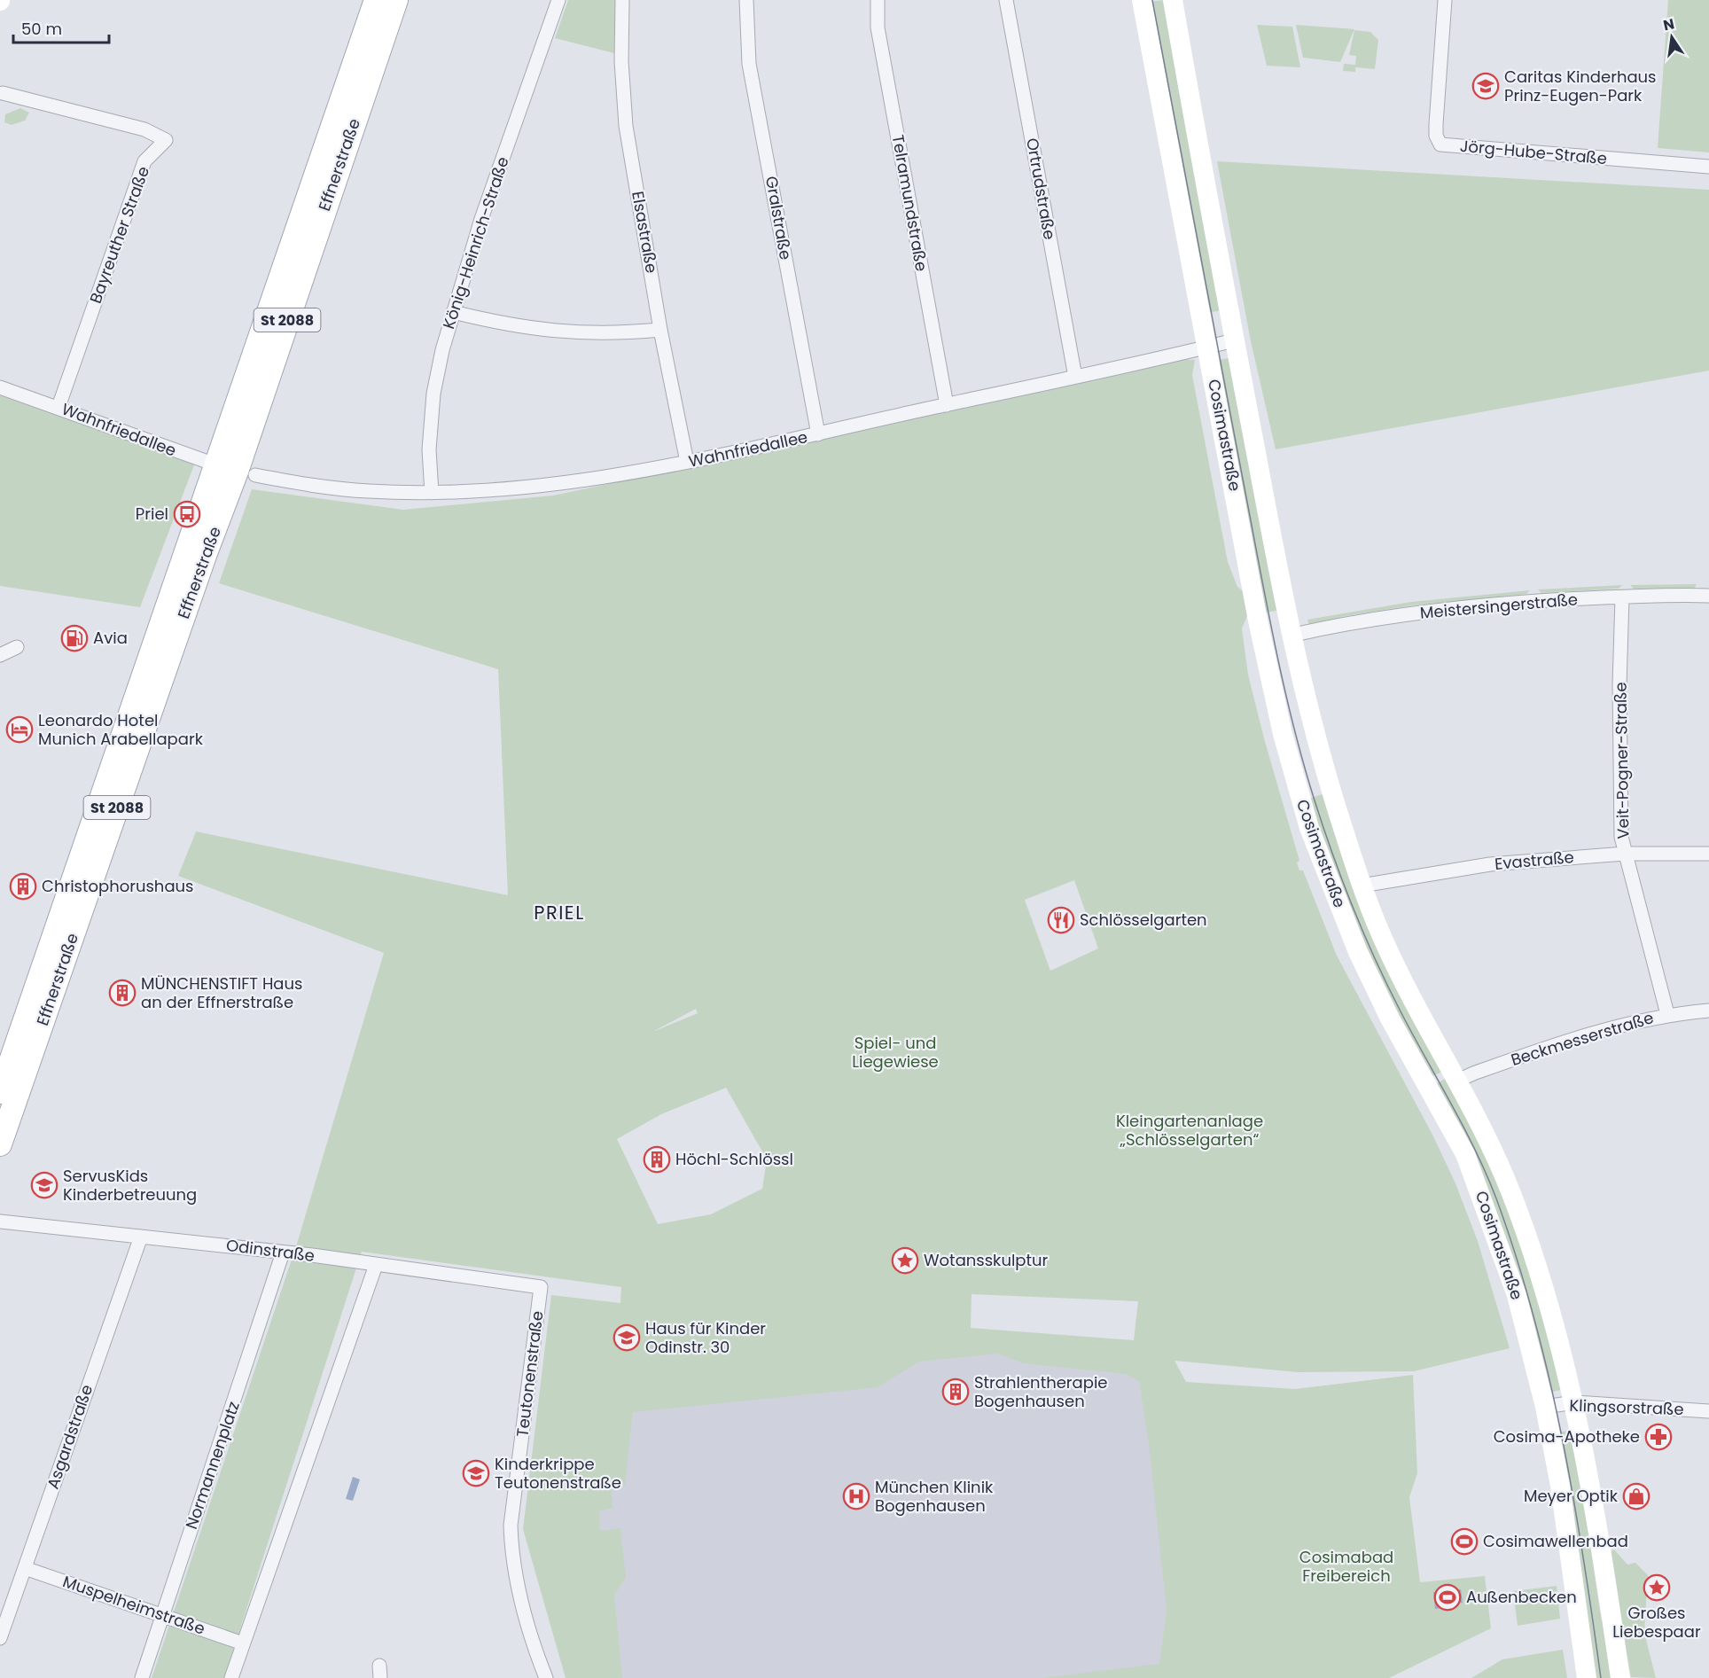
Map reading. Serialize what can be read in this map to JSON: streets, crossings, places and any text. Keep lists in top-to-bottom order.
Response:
{
  "streets": {
    "main road": ["Effnerstraße", "St 2088", "Cosimastraße"],
    "street": [
      "Jörg-Hube-Straße",
      "Ortrudstraße",
      "Telramundstraße",
      "Gralstraße",
      "Elsastraße",
      "Bayreuther Straße",
      "König-Heinrich-Straße",
      "Wahnfriedallee",
      "Meistersingerstraße",
      "Veit-Pogner-Straße",
      "Evastraße",
      "Beckmesserstraße",
      "Odinstraße",
      "Teutonenstraße",
      "Klingsorstraße",
      "Asgardstraße",
      "Normannenplatz",
      "Muspelheimstraße"
    ]
  },
  "crossings": [
    ["Effnerstraße", "Wahnfriedallee"],
    ["Ortrudstraße", "Wahnfriedallee"],
    ["Telramundstraße", "Wahnfriedallee"],
    ["Gralstraße", "Wahnfriedallee"],
    ["Elsastraße", "Wahnfriedallee"],
    ["Bayreuther Straße", "Wahnfriedallee"],
    ["König-Heinrich-Straße", "Wahnfriedallee"],
    ["Wahnfriedallee", "Cosimastraße"],
    ["Cosimastraße", "Meistersingerstraße"],
    ["Cosimastraße", "Evastraße"],
    ["Cosimastraße", "Beckmesserstraße"],
    ["Cosimastraße", "Klingsorstraße"],
    ["Meistersingerstraße", "Veit-Pogner-Straße"],
    ["Veit-Pogner-Straße", "Evastraße"],
    ["Veit-Pogner-Straße", "Beckmesserstraße"],
    ["Odinstraße", "Teutonenstraße"],
    ["Odinstraße", "Asgardstraße"],
    ["Odinstraße", "Normannenplatz"],
    ["Asgardstraße", "Muspelheimstraße"],
    ["Normannenplatz", "Muspelheimstraße"]
  ],
  "districts": ["PRIEL"],
  "parks": ["Spiel- und Liegewiese", "Kleingartenanlage „Schlösselgarten“", "Cosimabad Freibereich"],
  "places": {
    "school or university": [
      "Caritas Kinderhaus Prinz-Eugen-Park",
      "ServusKids Kinderbetreuung",
      "Haus für Kinder Odinstr. 30",
      "Kinderkrippe Teutonenstraße"
    ],
    "bus stop": ["Priel"],
    "fuel station": ["Avia"],
    "hotel": ["Leonardo Hotel Munich Arabellapark"],
    "building": [
      "Christophorushaus",
      "MÜNCHENSTIFT Haus an der Effnerstraße",
      "Höchl-Schlössl",
      "Strahlentherapie Bogenhausen"
    ],
    "restaurant": ["Schlösselgarten"],
    "place": ["Wotansskulptur", "Großes Liebespaar"],
    "pharmacy": ["Cosima-Apotheke"],
    "hospital": ["München Klinik Bogenhausen"],
    "shop": ["Meyer Optik"],
    "sports": ["Cosimawellenbad", "Außenbecken"]
  },
  "scale_bar": "50 m",
  "north": "top"
}
